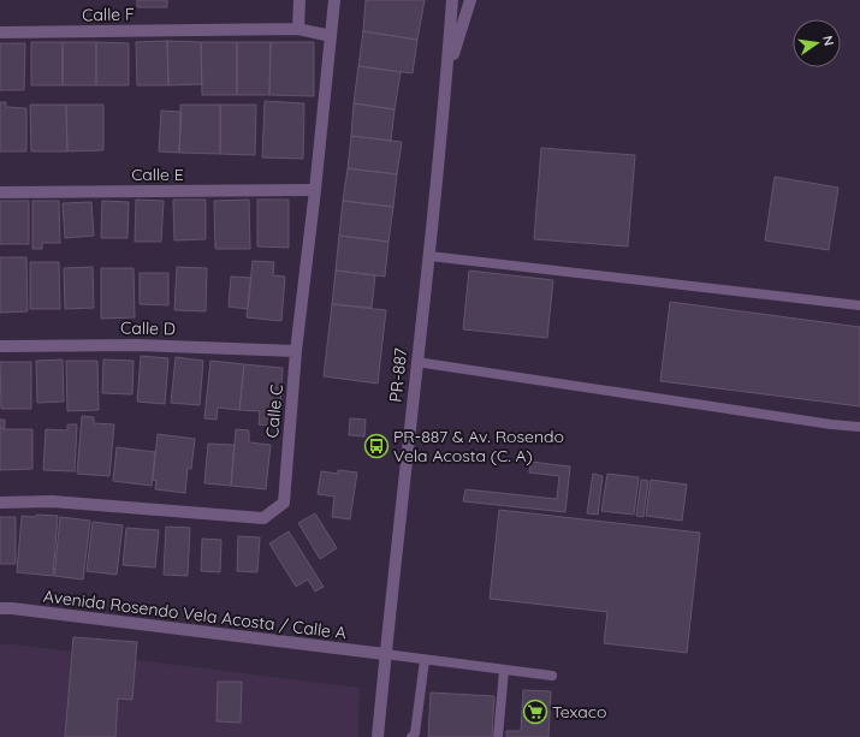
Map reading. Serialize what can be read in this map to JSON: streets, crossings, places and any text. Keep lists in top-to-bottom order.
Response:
{
  "streets": {
    "street": [
      "Calle F",
      "Calle E",
      "Calle D",
      "PR-887",
      "Calle C",
      "Avenida Rosendo Vela Acosta / Calle A"
    ]
  },
  "crossings": [
    ["Calle F", "Calle C"],
    ["Calle E", "Calle C"],
    ["Calle D", "Calle C"],
    ["PR-887", "Avenida Rosendo Vela Acosta / Calle A"]
  ],
  "places": {
    "bus stop": ["PR-887 & Av. Rosendo Vela Acosta (C. A)"],
    "supermarket": ["Texaco"]
  },
  "north": "right"
}
